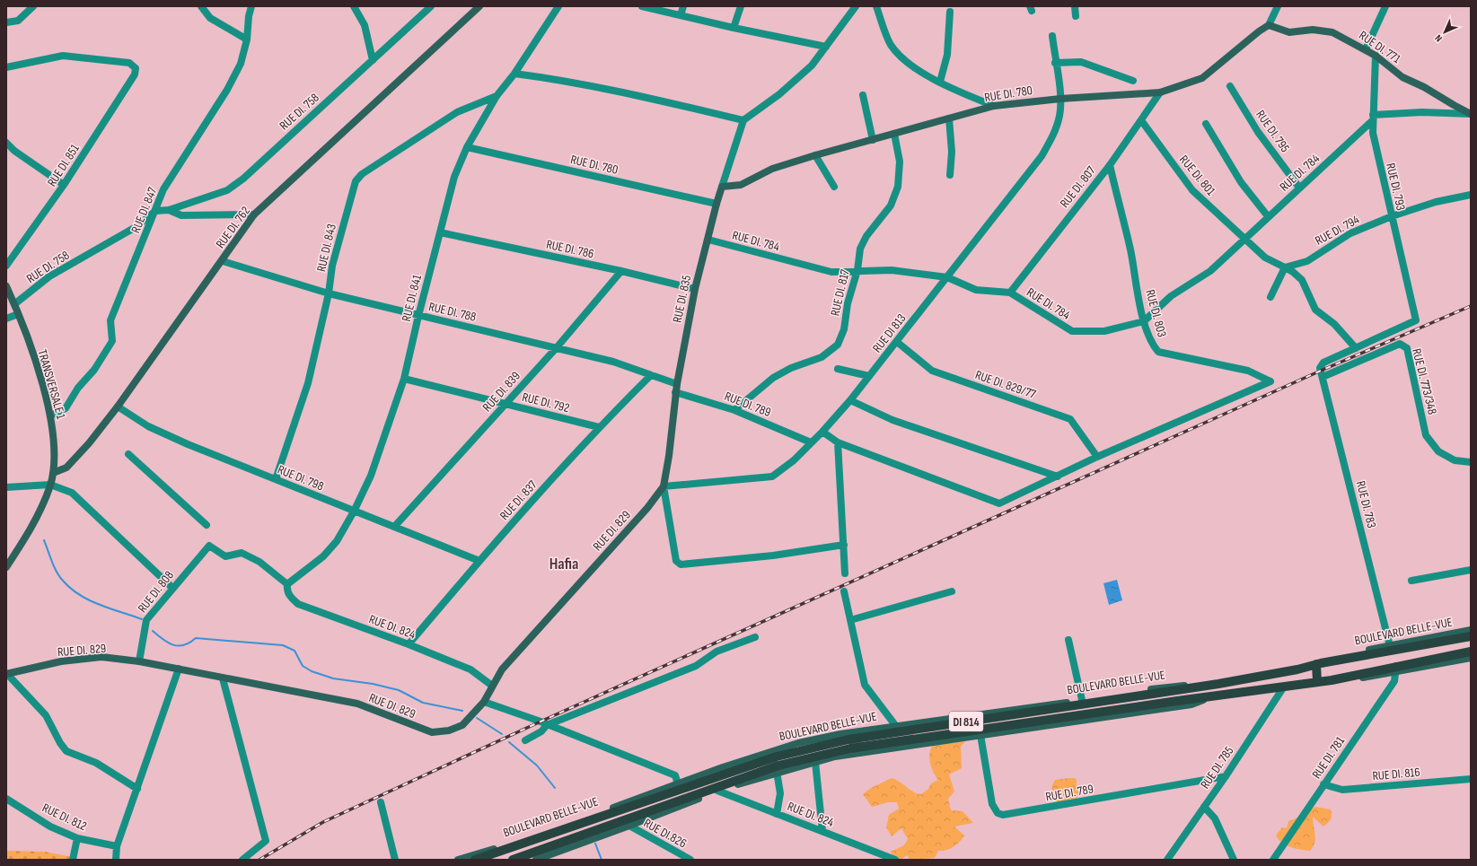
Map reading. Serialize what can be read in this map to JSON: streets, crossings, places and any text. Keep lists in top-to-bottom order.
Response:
{
  "streets": {
    "main road": ["BOULEVARD BELLE-VUE", "DI 814"],
    "street": [
      "RUE DI. 771",
      "RUE DI. 780",
      "RUE DI. 758",
      "RUE DI. 795",
      "RUE DI. 851",
      "RUE DI. 784",
      "RUE DI. 801",
      "RUE DI. 807",
      "RUE DI. 793",
      "RUE DI. 847",
      "RUE DI. 762",
      "RUE DI. 794",
      "RUE DI. 843",
      "RUE DI. 786",
      "RUE DI. 817",
      "RUE DI. 841",
      "RUE DI. 835",
      "RUE DI. 788",
      "RUE DI. 803",
      "RUE DI 813",
      "RUE DI. 773/348",
      "TRANSVERSALE 1",
      "RUE DI. 829/77",
      "RUE DI. 839",
      "RUE DI. 792",
      "RUE DI. 789",
      "RUE DI. 798",
      "RUE DI. 837",
      "RUE DI. 783",
      "RUE DI. 829",
      "RUE DI. 808",
      "RUE DI. 824",
      "RUE DI. 781",
      "RUE DI. 785",
      "RUE DI. 816",
      "RUE DI. 812",
      "RUE DI.826"
    ]
  },
  "crossings": [
    ["RUE DI. 771", "RUE DI. 780"],
    ["RUE DI. 771", "RUE DI. 793"],
    ["RUE DI. 780", "RUE DI. 807"],
    ["RUE DI. 780", "RUE DI. 817"],
    ["RUE DI. 780", "RUE DI. 841"],
    ["RUE DI. 780", "RUE DI. 835"],
    ["RUE DI. 780", "RUE DI 813"],
    ["RUE DI. 758", "RUE DI. 847"],
    ["RUE DI. 758", "RUE DI. 762"],
    ["RUE DI. 758", "TRANSVERSALE 1"],
    ["RUE DI. 795", "RUE DI. 784"],
    ["RUE DI. 784", "RUE DI. 801"],
    ["RUE DI. 784", "RUE DI. 807"],
    ["RUE DI. 784", "RUE DI. 793"],
    ["RUE DI. 784", "RUE DI. 817"],
    ["RUE DI. 784", "RUE DI. 835"],
    ["RUE DI. 784", "RUE DI. 803"],
    ["RUE DI. 784", "RUE DI 813"],
    ["RUE DI. 801", "RUE DI. 807"],
    ["RUE DI. 807", "RUE DI. 803"],
    ["RUE DI. 793", "RUE DI. 794"],
    ["RUE DI. 793", "RUE DI. 783"],
    ["RUE DI. 847", "TRANSVERSALE 1"],
    ["RUE DI. 762", "RUE DI. 788"],
    ["RUE DI. 762", "TRANSVERSALE 1"],
    ["RUE DI. 762", "RUE DI. 798"],
    ["RUE DI. 843", "RUE DI. 841"],
    ["RUE DI. 843", "RUE DI. 788"],
    ["RUE DI. 843", "RUE DI. 798"],
    ["RUE DI. 786", "RUE DI. 841"],
    ["RUE DI. 786", "RUE DI. 835"],
    ["RUE DI. 786", "RUE DI. 839"],
    ["RUE DI. 817", "RUE DI. 789"],
    ["RUE DI. 841", "RUE DI. 788"],
    ["RUE DI. 841", "RUE DI. 792"],
    ["RUE DI. 841", "RUE DI. 798"],
    ["RUE DI. 841", "RUE DI. 824"],
    ["RUE DI. 835", "RUE DI. 788"],
    ["RUE DI. 835", "RUE DI 813"],
    ["RUE DI. 835", "RUE DI. 789"],
    ["RUE DI. 835", "RUE DI. 829"],
    ["RUE DI. 788", "RUE DI. 839"],
    ["RUE DI. 788", "RUE DI. 837"],
    ["RUE DI. 803", "RUE DI. 829/77"],
    ["RUE DI 813", "RUE DI. 829/77"],
    ["RUE DI 813", "RUE DI. 789"],
    ["RUE DI 813", "RUE DI. 829"],
    ["RUE DI. 773/348", "RUE DI. 783"],
    ["RUE DI. 839", "RUE DI. 792"],
    ["RUE DI. 839", "RUE DI. 798"],
    ["RUE DI. 792", "RUE DI. 837"],
    ["RUE DI. 789", "RUE DI. 785"],
    ["RUE DI. 798", "RUE DI. 837"],
    ["RUE DI. 837", "RUE DI. 824"],
    ["RUE DI. 783", "BOULEVARD BELLE-VUE"],
    ["RUE DI. 829", "RUE DI. 808"],
    ["RUE DI. 829", "RUE DI. 824"],
    ["RUE DI. 808", "RUE DI. 824"],
    ["DI 814", "RUE DI. 781"],
    ["DI 814", "RUE DI. 785"],
    ["RUE DI. 781", "RUE DI. 816"]
  ],
  "districts": ["Hafia"],
  "north": "bottom left"
}
